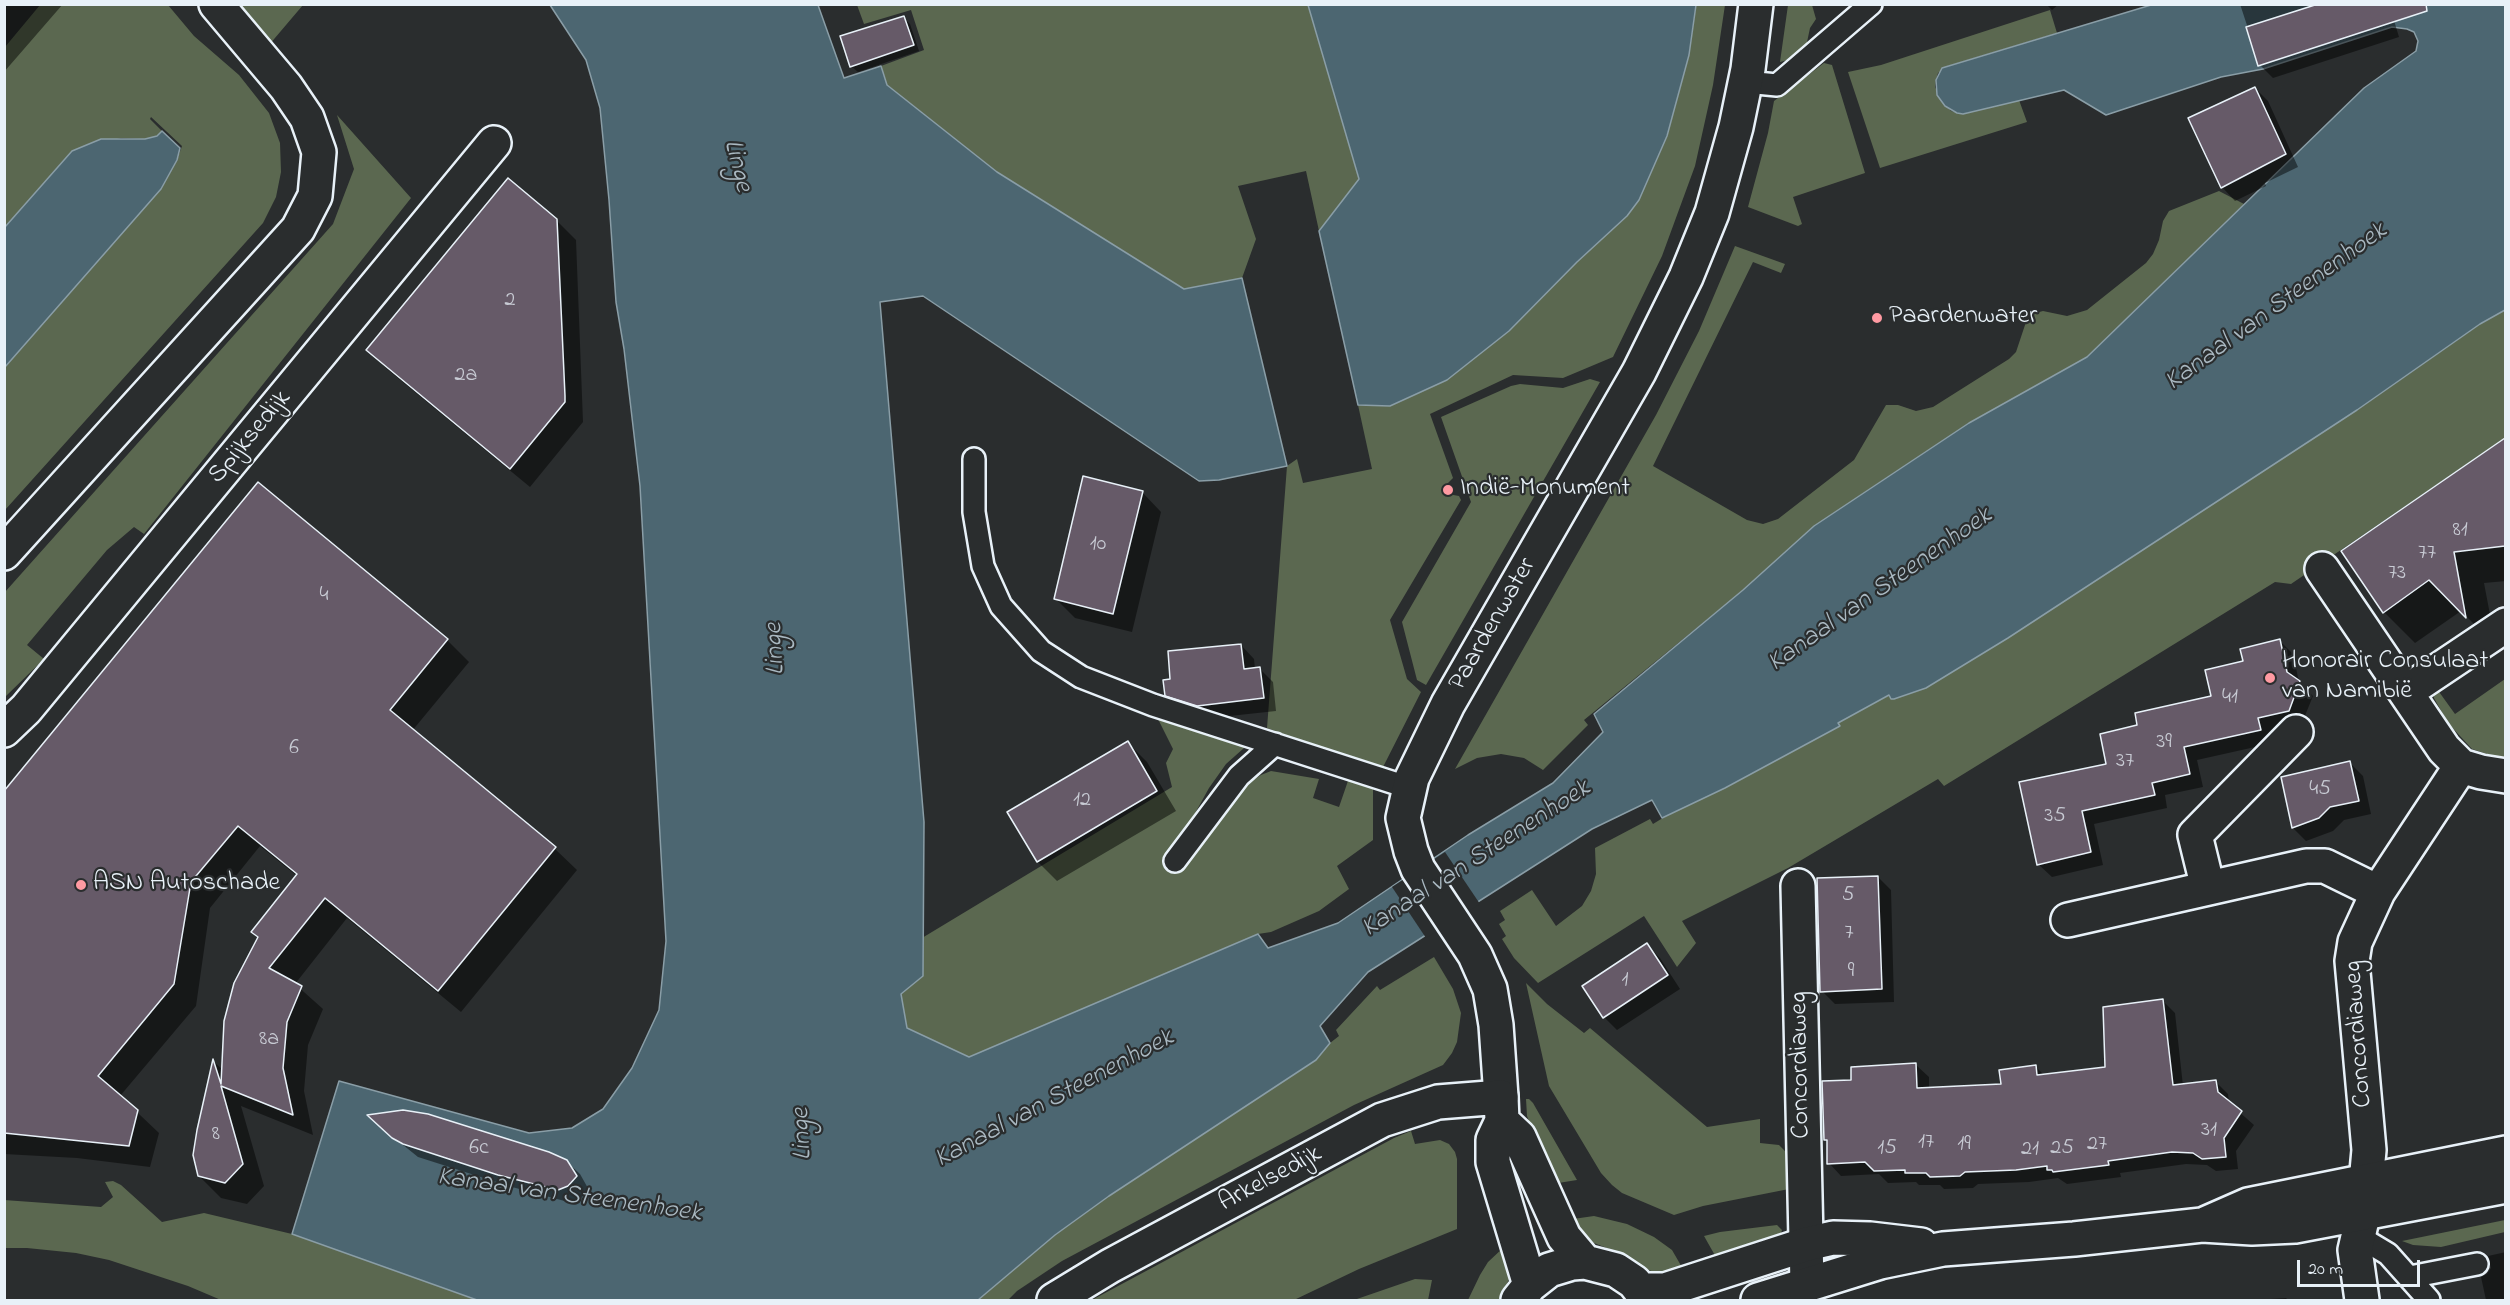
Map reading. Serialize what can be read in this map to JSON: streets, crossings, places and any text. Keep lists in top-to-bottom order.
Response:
{
  "streets": {
    "street": [
      "Spijksedijk",
      "Paardenwater",
      "Concordiaweg",
      "Arkelsedijk"
    ]
  },
  "crossings": [
    ["Paardenwater", "Arkelsedijk"]
  ],
  "water": ["Linge", "Kanaal van Steenenhoek"],
  "places": [
    "Paardenwater",
    "Indië-Monument",
    "Honorair Consulaat van Namibië",
    "ASN Autoschade"
  ],
  "house_numbers": [
    "2",
    "2a",
    "81",
    "10",
    "77",
    "73",
    "4",
    "41",
    "39",
    "6",
    "37",
    "45",
    "12",
    "35",
    "5",
    "7",
    "9",
    "1",
    "8a",
    "31",
    "8",
    "17",
    "19",
    "27",
    "6c",
    "15",
    "25",
    "21"
  ],
  "scale_bar": "20 m"
}
